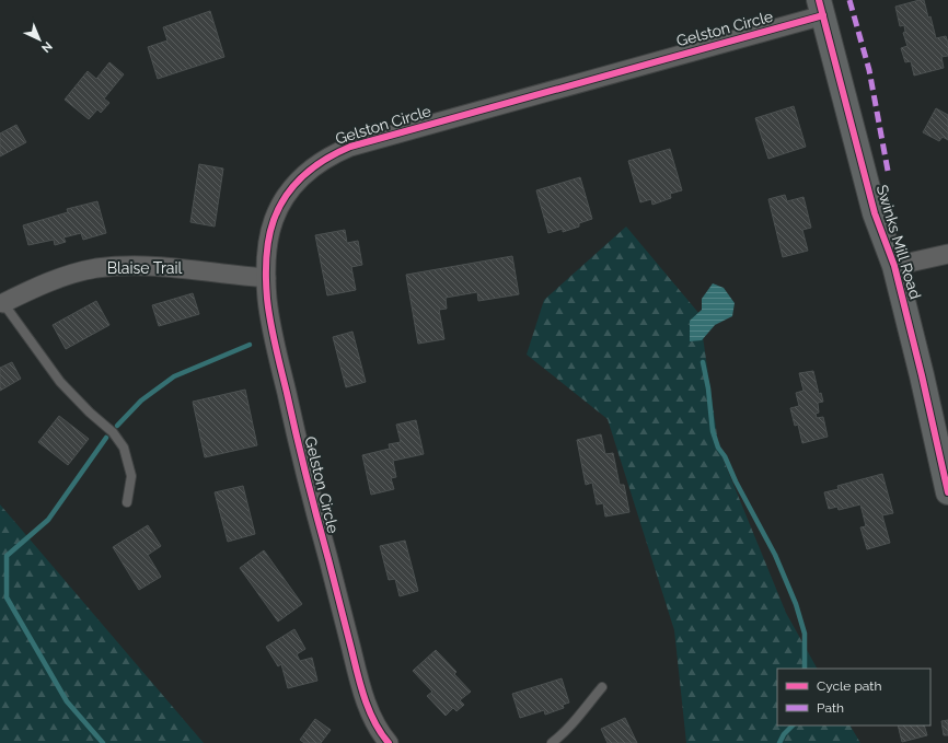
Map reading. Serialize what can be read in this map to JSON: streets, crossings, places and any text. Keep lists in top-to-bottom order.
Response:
{
  "streets": {
    "street": ["Gelston Circle", "Swinks Mill Road", "Blaise Trail"]
  },
  "crossings": [
    ["Gelston Circle", "Swinks Mill Road"],
    ["Gelston Circle", "Blaise Trail"]
  ],
  "legend": ["Cycle path", "Path"],
  "north": "bottom right"
}
